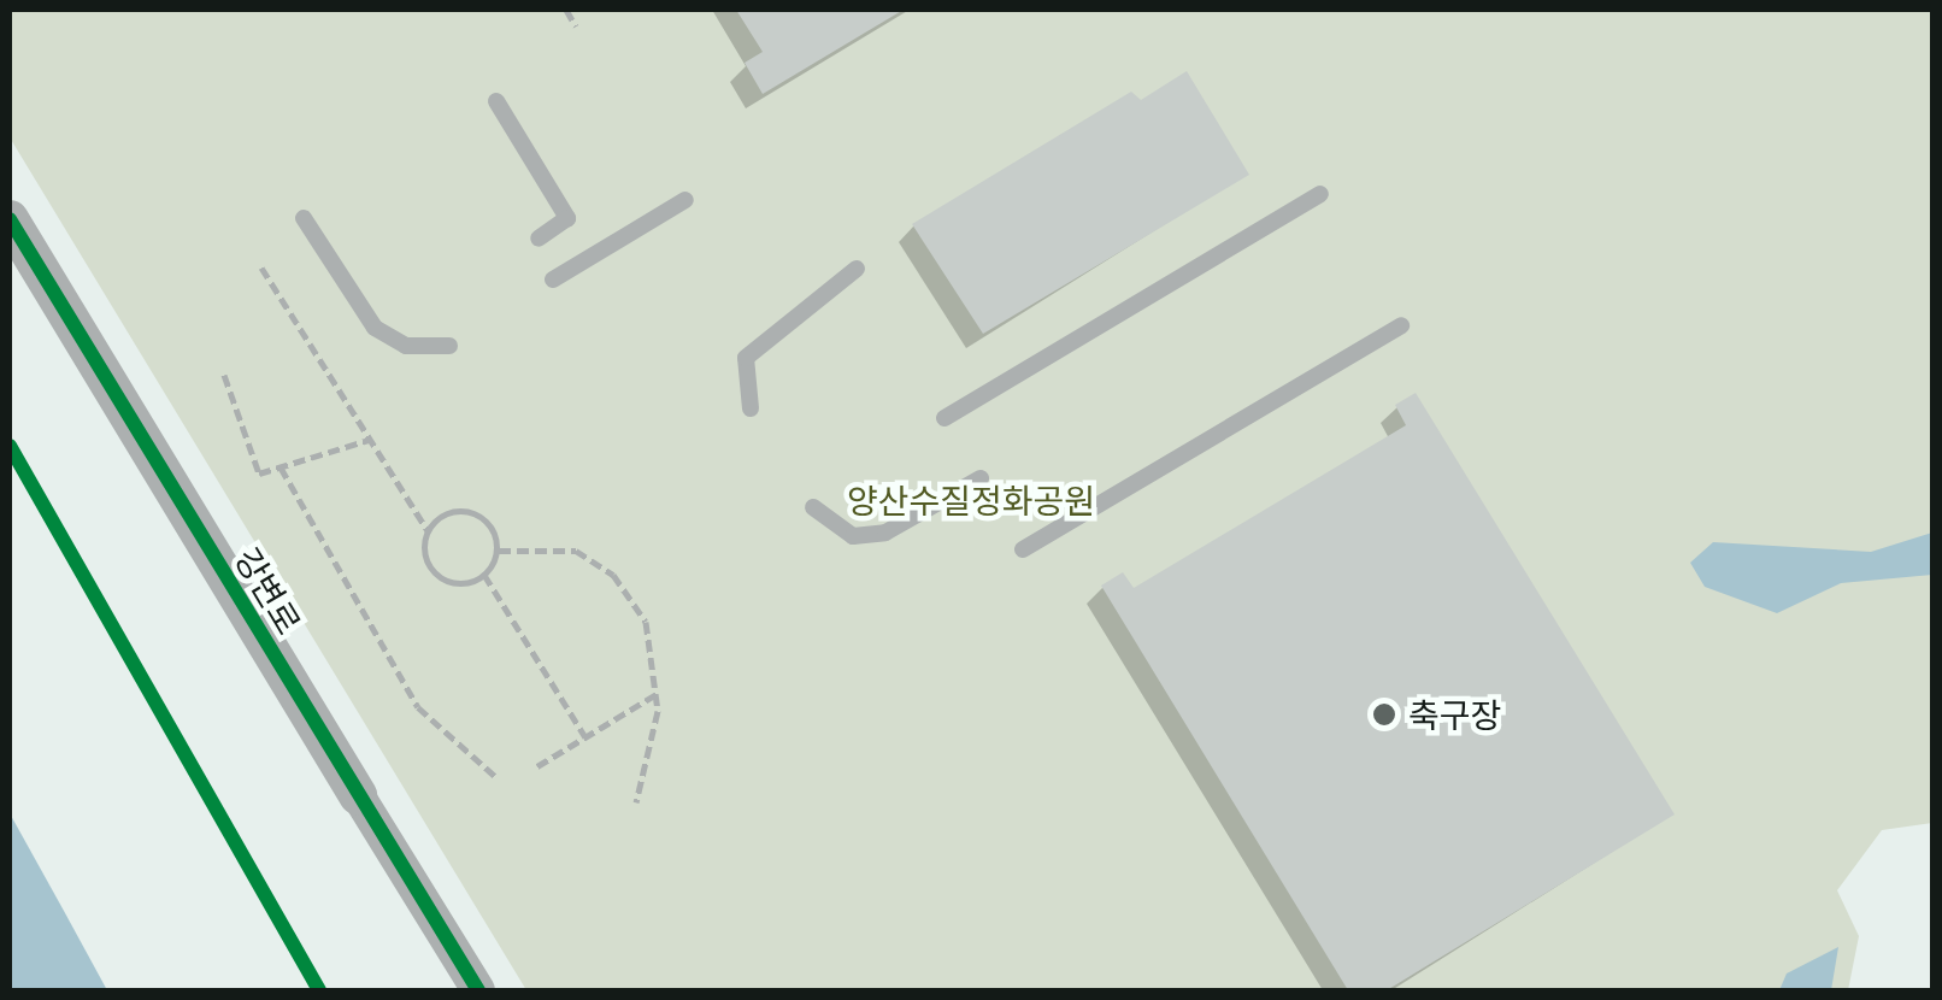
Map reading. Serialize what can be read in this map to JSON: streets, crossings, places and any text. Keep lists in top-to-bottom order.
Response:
{
  "streets": {
    "street": ["강변로"]
  },
  "parks": ["양산수질정화공원"],
  "places": ["축구장"]
}
